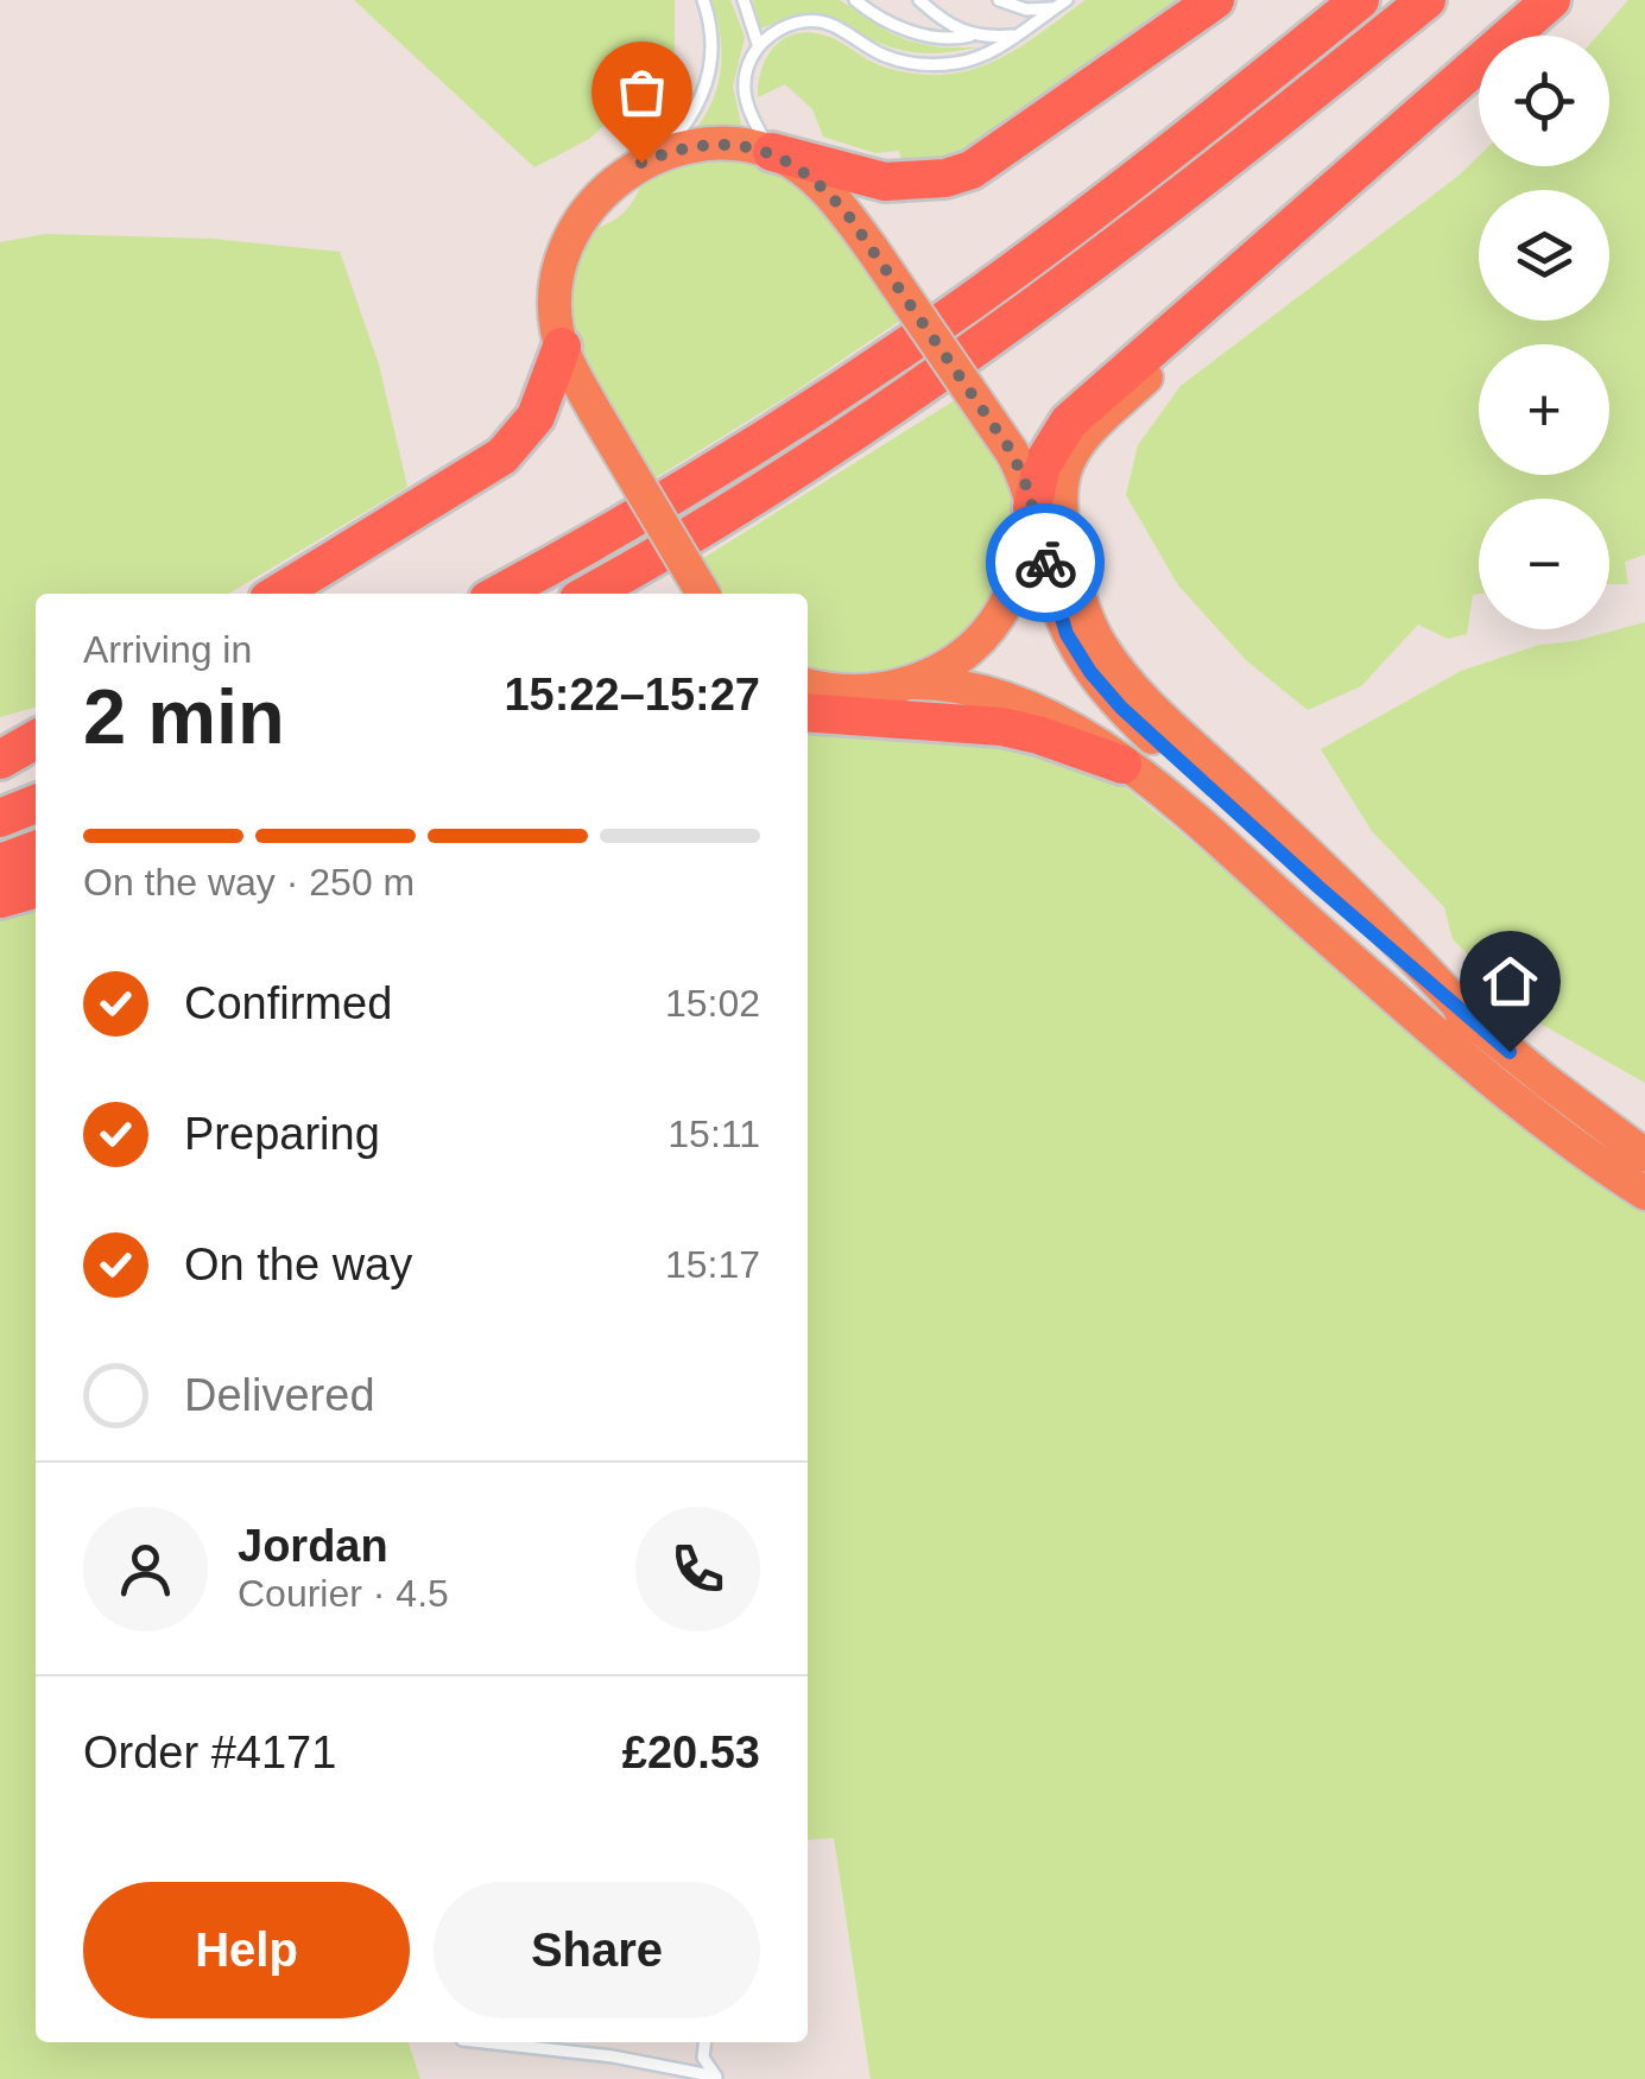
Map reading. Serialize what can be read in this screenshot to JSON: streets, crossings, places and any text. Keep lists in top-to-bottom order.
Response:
{
  "page": {
    "map_buttons": ["+", "−"],
    "heading": ["2 min", "Arriving in", "15:22–15:27"],
    "panel": [
      "Jordan",
      "Courier · 4.5",
      "Order #4171",
      "£20.53"
    ],
    "bar": "On the way · 250 m",
    "list": [
      ["Confirmed", "15:02"],
      ["Preparing", "15:11"],
      ["On the way", "15:17"],
      "Delivered"
    ],
    "buttons": ["Help", "Share"]
  }
}
